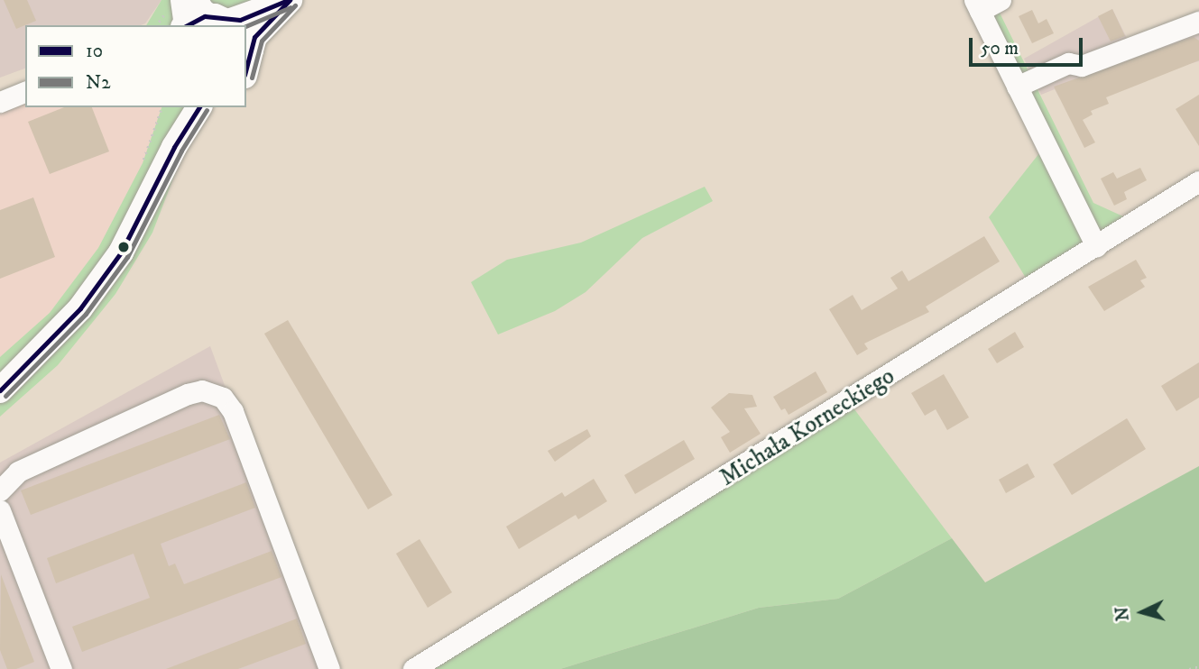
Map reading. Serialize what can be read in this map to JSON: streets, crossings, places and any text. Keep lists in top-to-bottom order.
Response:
{
  "streets": {
    "street": ["Michała Korneckiego"]
  },
  "lines": ["transit line 10", "transit line N2"],
  "legend": ["10", "N2"],
  "scale_bar": "50 m",
  "north": "left"
}
